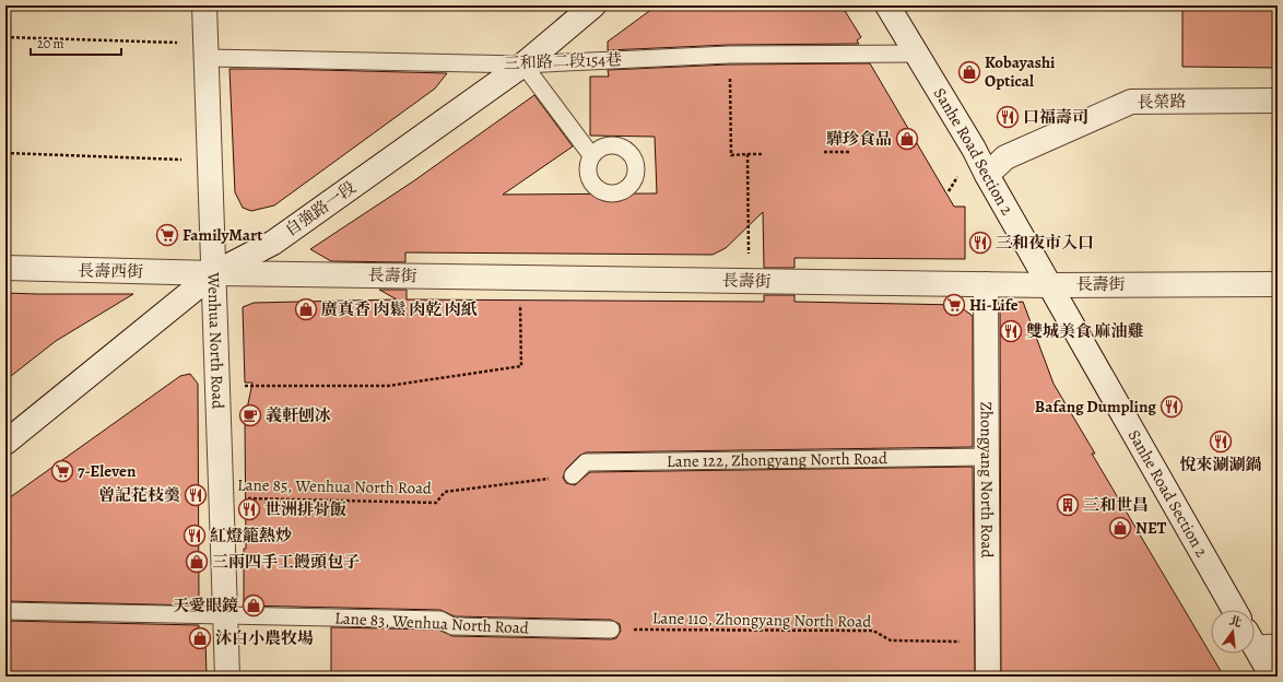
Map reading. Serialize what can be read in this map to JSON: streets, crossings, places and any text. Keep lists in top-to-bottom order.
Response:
{
  "streets": {
    "street": [
      "長榮路",
      "Sanhe Road Section 2",
      "自強路一段",
      "長壽西街",
      "長壽街",
      "Wenhua North Road",
      "Zhongyang North Road"
    ],
    "lane": ["三和路二段154巷", "Lane 122, Zhongyang North Road", "Lane 83, Wenhua North Road"],
    "path": ["Lane 85, Wenhua North Road", "Lane 110, Zhongyang North Road"]
  },
  "crossings": [
    ["三和路二段154巷", "Sanhe Road Section 2"],
    ["三和路二段154巷", "自強路一段"],
    ["三和路二段154巷", "Wenhua North Road"],
    ["長榮路", "Sanhe Road Section 2"],
    ["Sanhe Road Section 2", "長壽街"],
    ["自強路一段", "長壽西街"],
    ["自強路一段", "長壽街"],
    ["自強路一段", "Wenhua North Road"],
    ["長壽西街", "長壽街"],
    ["長壽西街", "Wenhua North Road"],
    ["長壽街", "Wenhua North Road"],
    ["長壽街", "Zhongyang North Road"],
    ["Wenhua North Road", "Lane 85, Wenhua North Road"],
    ["Wenhua North Road", "Lane 83, Wenhua North Road"],
    ["Lane 122, Zhongyang North Road", "Zhongyang North Road"],
    ["Lane 122, Zhongyang North Road", "Lane 85, Wenhua North Road"],
    ["Zhongyang North Road", "Lane 110, Zhongyang North Road"],
    ["Lane 110, Zhongyang North Road", "Lane 83, Wenhua North Road"]
  ],
  "places": {
    "shop": [
      "Kobayashi Optical",
      "驊珍食品",
      "廣真香 肉鬆 肉乾 肉紙",
      "NET",
      "三兩四手工饅頭包子",
      "天愛眼鏡",
      "沐白小農牧場"
    ],
    "restaurant": [
      "口福壽司",
      "三和夜市入口",
      "雙城美食 麻油雞",
      "Bafang Dumpling",
      "悅來涮涮鍋",
      "曾記花枝羹",
      "世洲排骨飯",
      "紅燈籠熱炒"
    ],
    "supermarket": ["FamilyMart", "Hi-Life", "7-Eleven"],
    "cafe": ["義軒刨冰"],
    "building": ["三和世昌"]
  },
  "scale_bar": "20 m",
  "north": "top"
}
